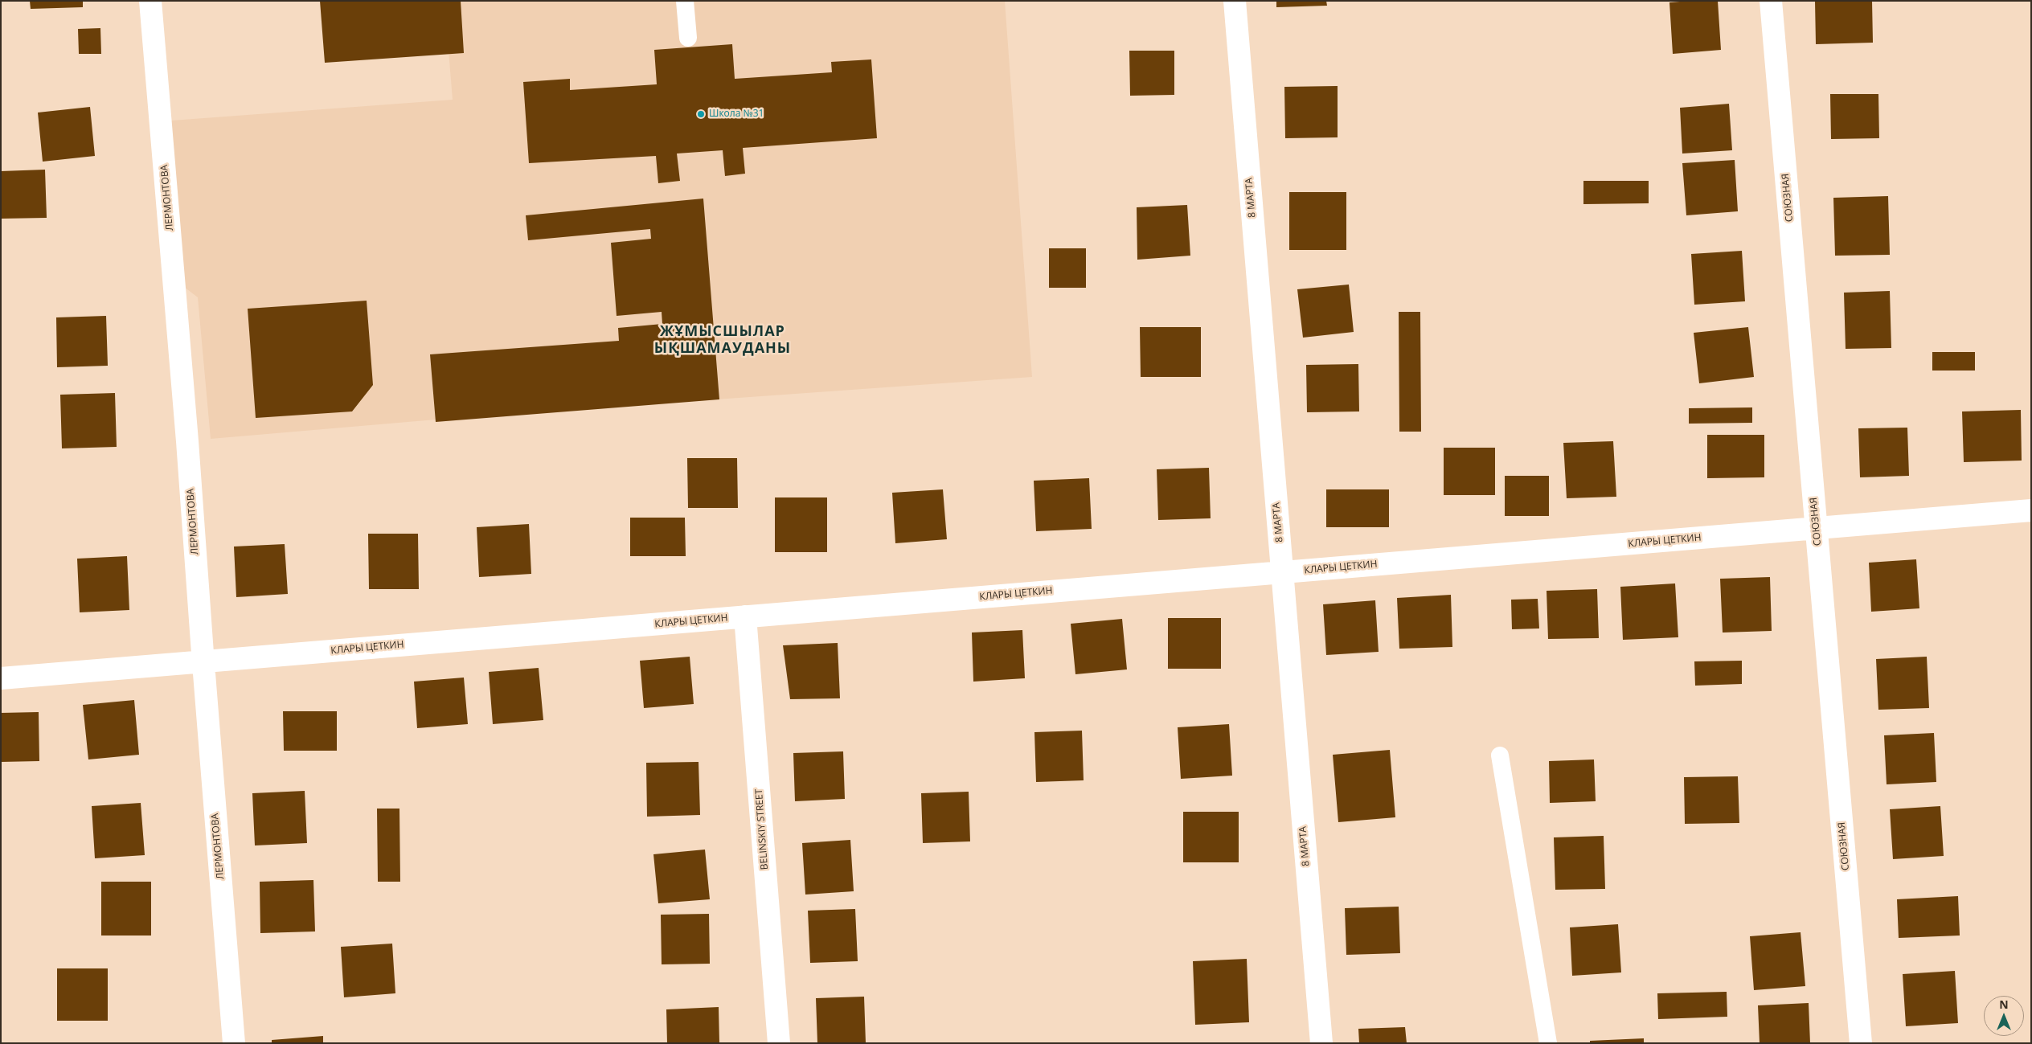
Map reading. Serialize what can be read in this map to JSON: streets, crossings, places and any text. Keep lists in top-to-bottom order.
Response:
{
  "streets": {
    "street": [
      "ЛЕРМОНТОВА",
      "8 МАРТА",
      "СОЮЗНАЯ",
      "КЛАРЫ ЦЕТКИН",
      "BELINSKIY STREET"
    ]
  },
  "crossings": [
    ["ЛЕРМОНТОВА", "КЛАРЫ ЦЕТКИН"],
    ["8 МАРТА", "КЛАРЫ ЦЕТКИН"],
    ["СОЮЗНАЯ", "КЛАРЫ ЦЕТКИН"],
    ["КЛАРЫ ЦЕТКИН", "BELINSKIY STREET"]
  ],
  "districts": ["ЖҰМЫСШЫЛАР ЫҚШАМАУДАНЫ"],
  "places": ["Школа №31"],
  "north": "top"
}
